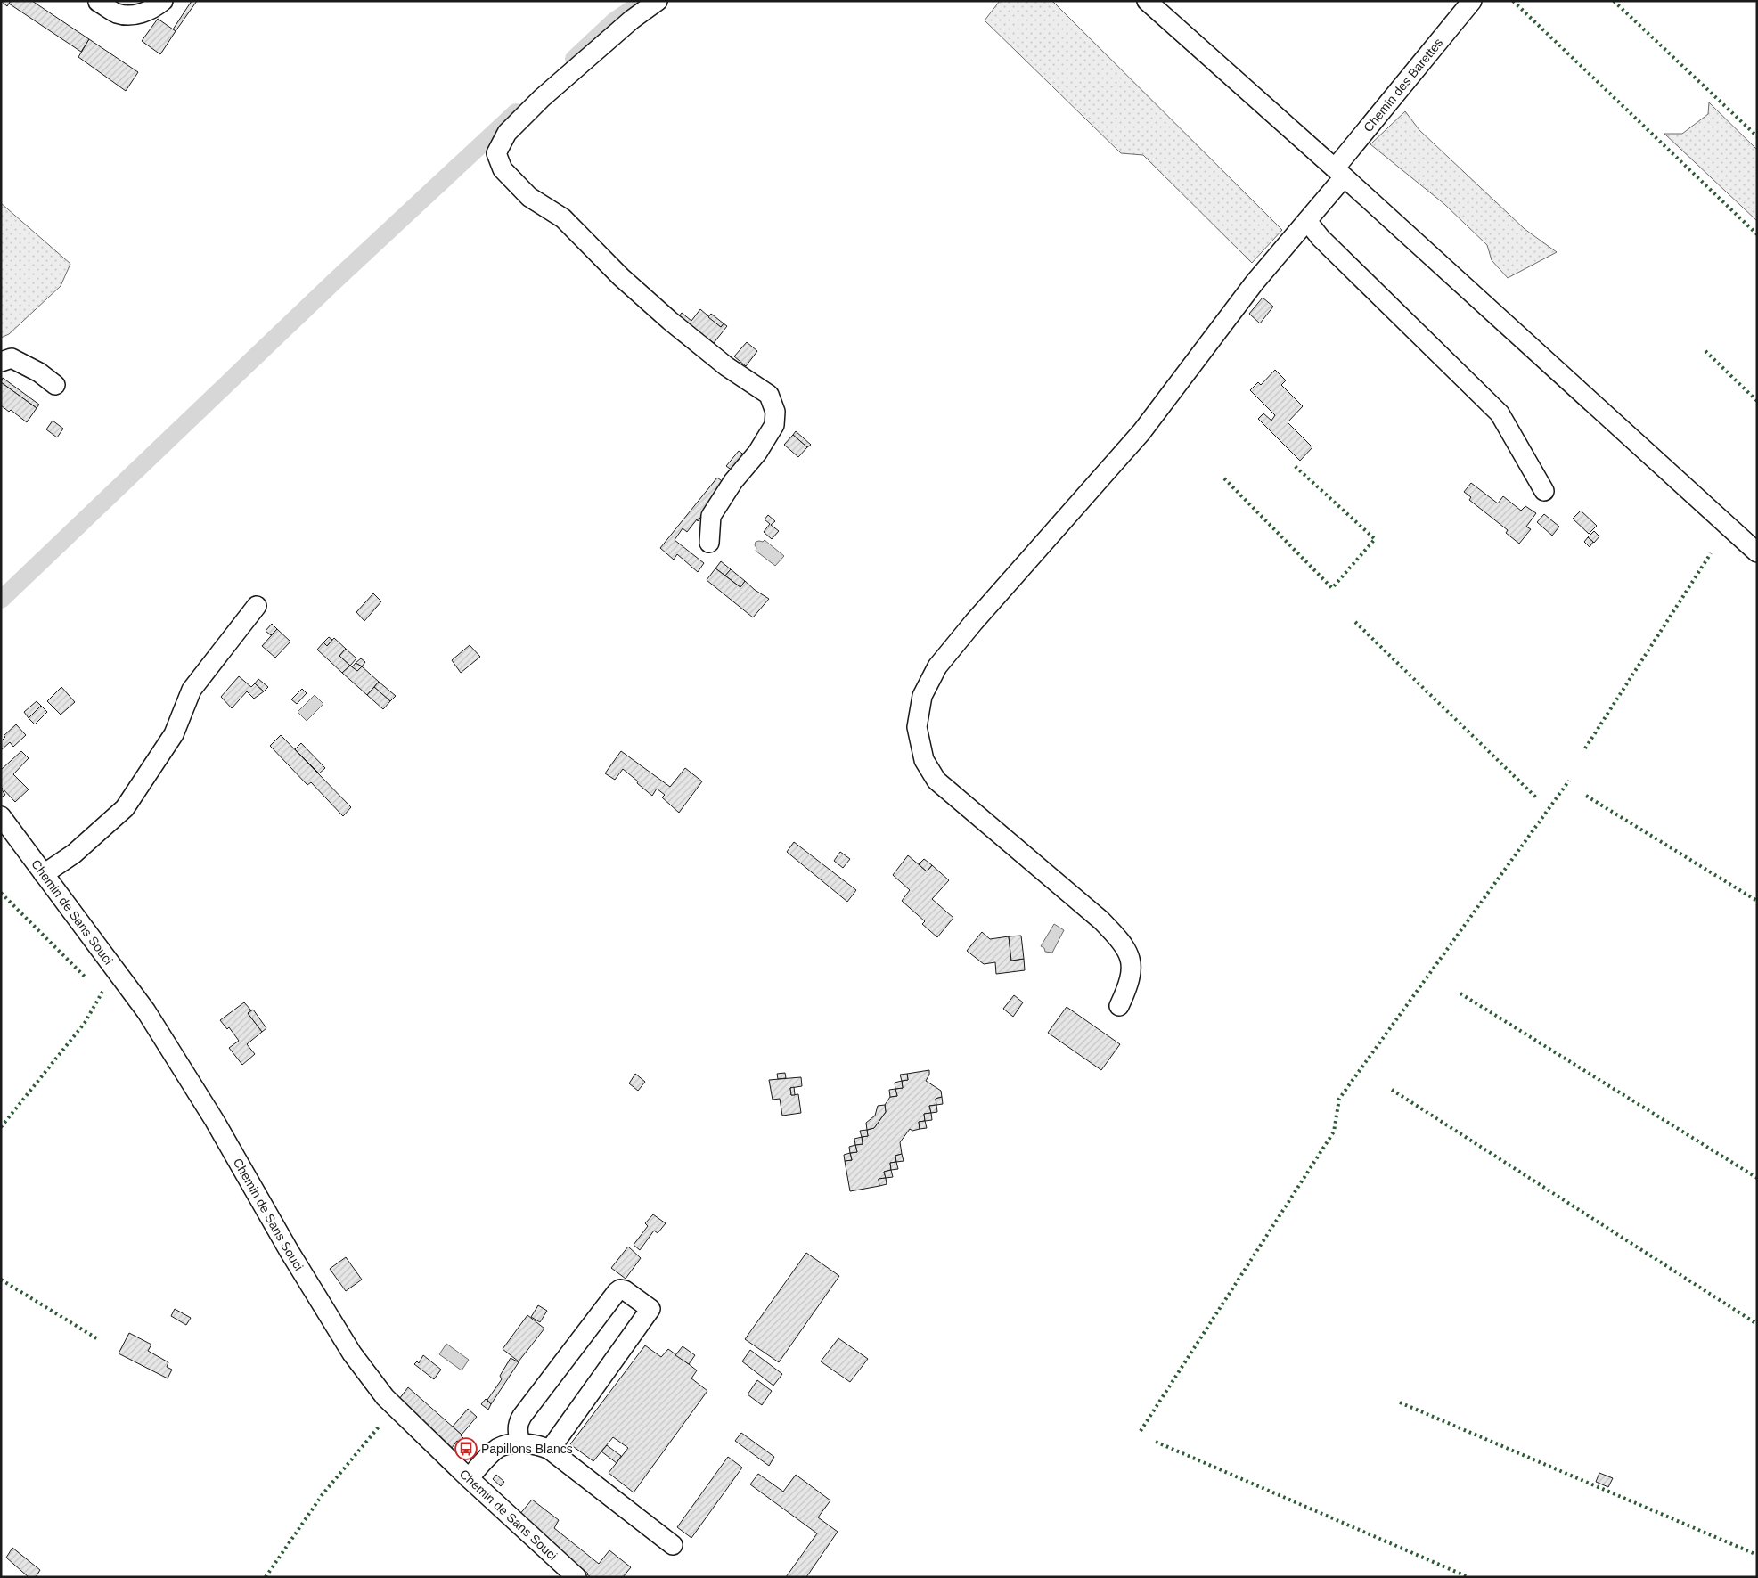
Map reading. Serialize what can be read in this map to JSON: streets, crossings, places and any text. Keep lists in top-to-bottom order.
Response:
{
  "streets": {
    "street": ["Chemin des Barettes", "Chemin de Sans Souci"]
  },
  "places": {
    "bus stop": ["Papillons Blancs"]
  }
}
